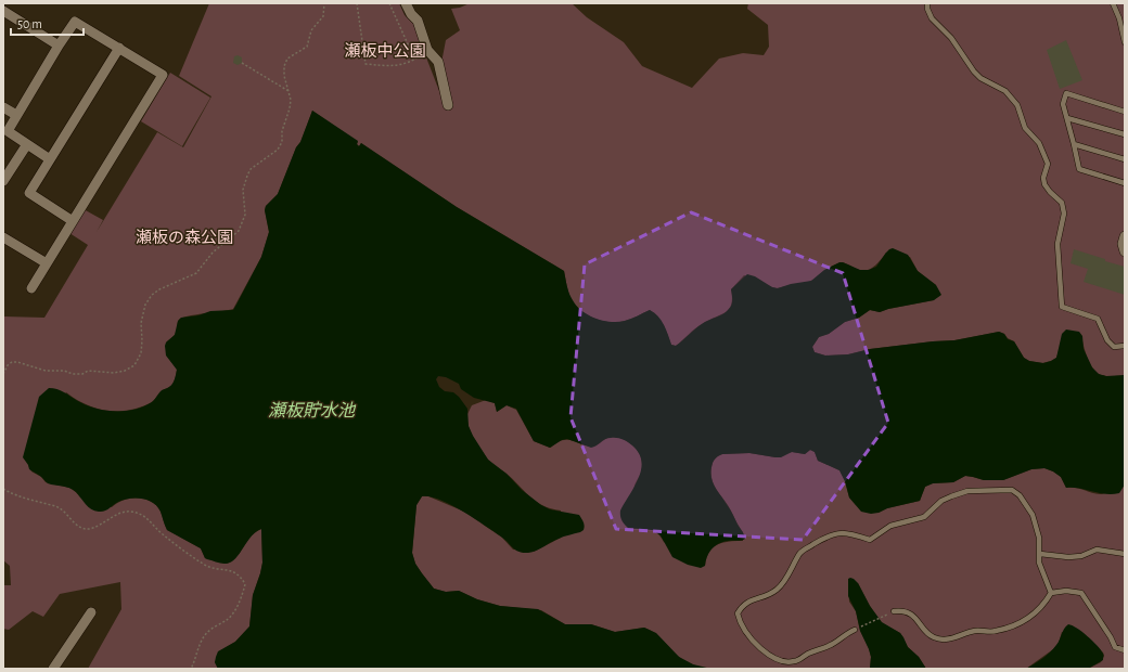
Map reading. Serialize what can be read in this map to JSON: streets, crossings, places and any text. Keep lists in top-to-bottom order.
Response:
{
  "water": ["瀬板貯水池"],
  "parks": ["瀬板中公園", "瀬板の森公園"],
  "scale_bar": "50 m"
}
